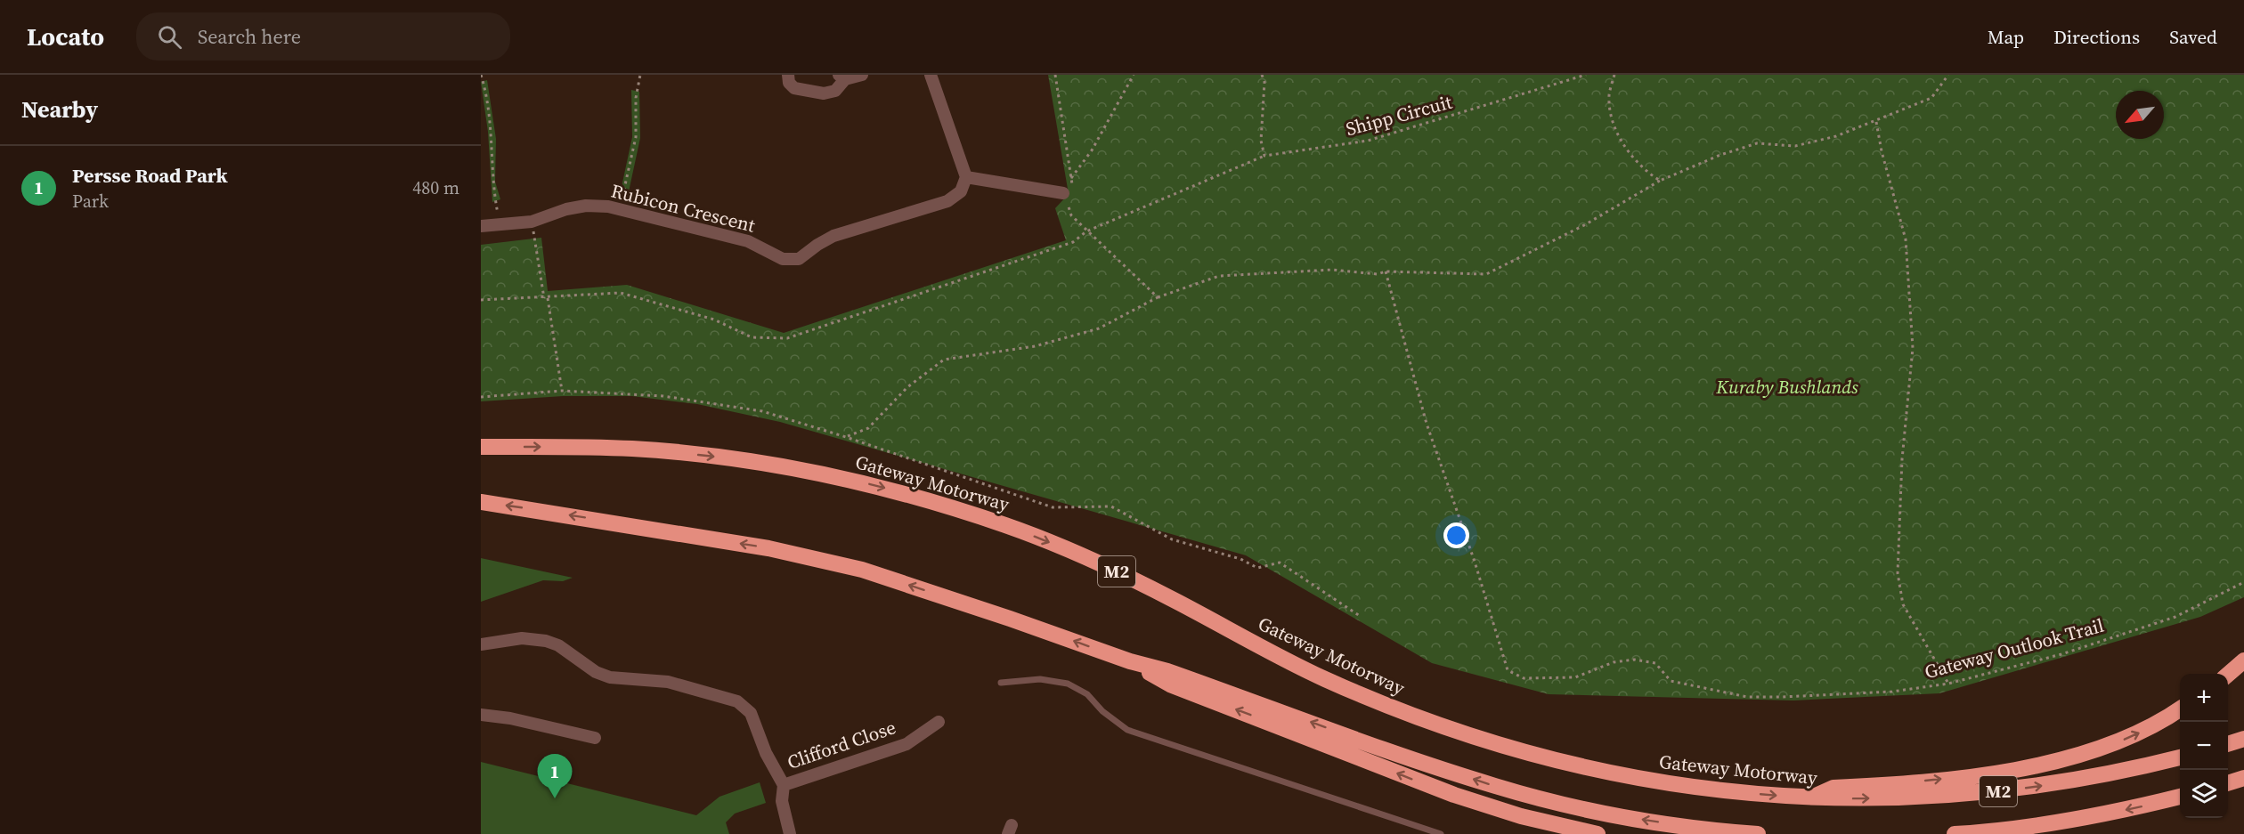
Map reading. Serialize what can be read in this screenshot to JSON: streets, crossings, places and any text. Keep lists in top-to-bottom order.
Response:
{
  "streets": {
    "highway": ["Gateway Motorway", "M2"],
    "street": ["Rubicon Crescent", "Clifford Close"],
    "path": ["Shipp Circuit", "Gateway Outlook Trail"]
  },
  "parks": ["Kuraby Bushlands"],
  "north": "bottom left",
  "page": {
    "header": "Locato",
    "search": "Search here",
    "nav": ["Map", "Directions", "Saved"],
    "heading": "Nearby",
    "list": [
      {
        "mark": "1",
        "name": "Persse Road Park",
        "note": "Park",
        "value": "480 m"
      }
    ],
    "map_buttons": ["+", "−"],
    "pins": "1"
  }
}
